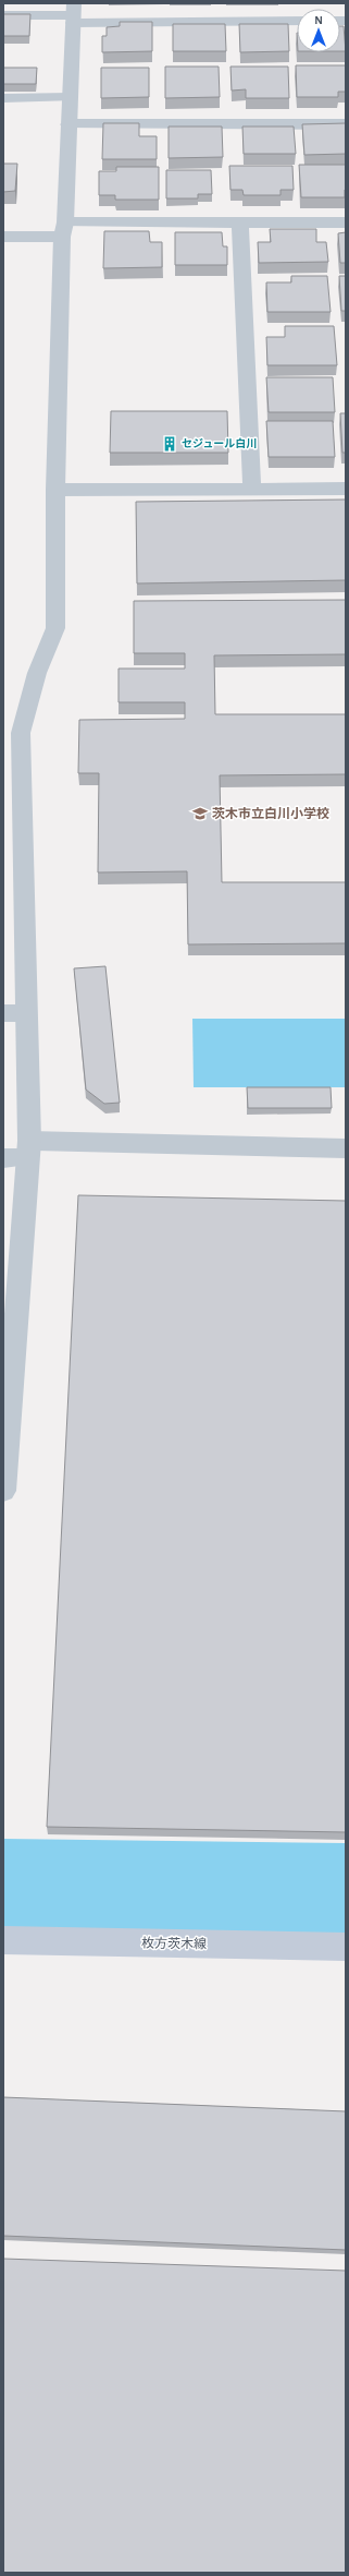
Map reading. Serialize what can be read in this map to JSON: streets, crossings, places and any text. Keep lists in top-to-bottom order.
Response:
{
  "streets": {
    "main road": ["枚方茨木線"]
  },
  "places": {
    "building": ["セジュール白川"],
    "school or university": ["茨木市立白川小学校"]
  },
  "north": "top"
}
